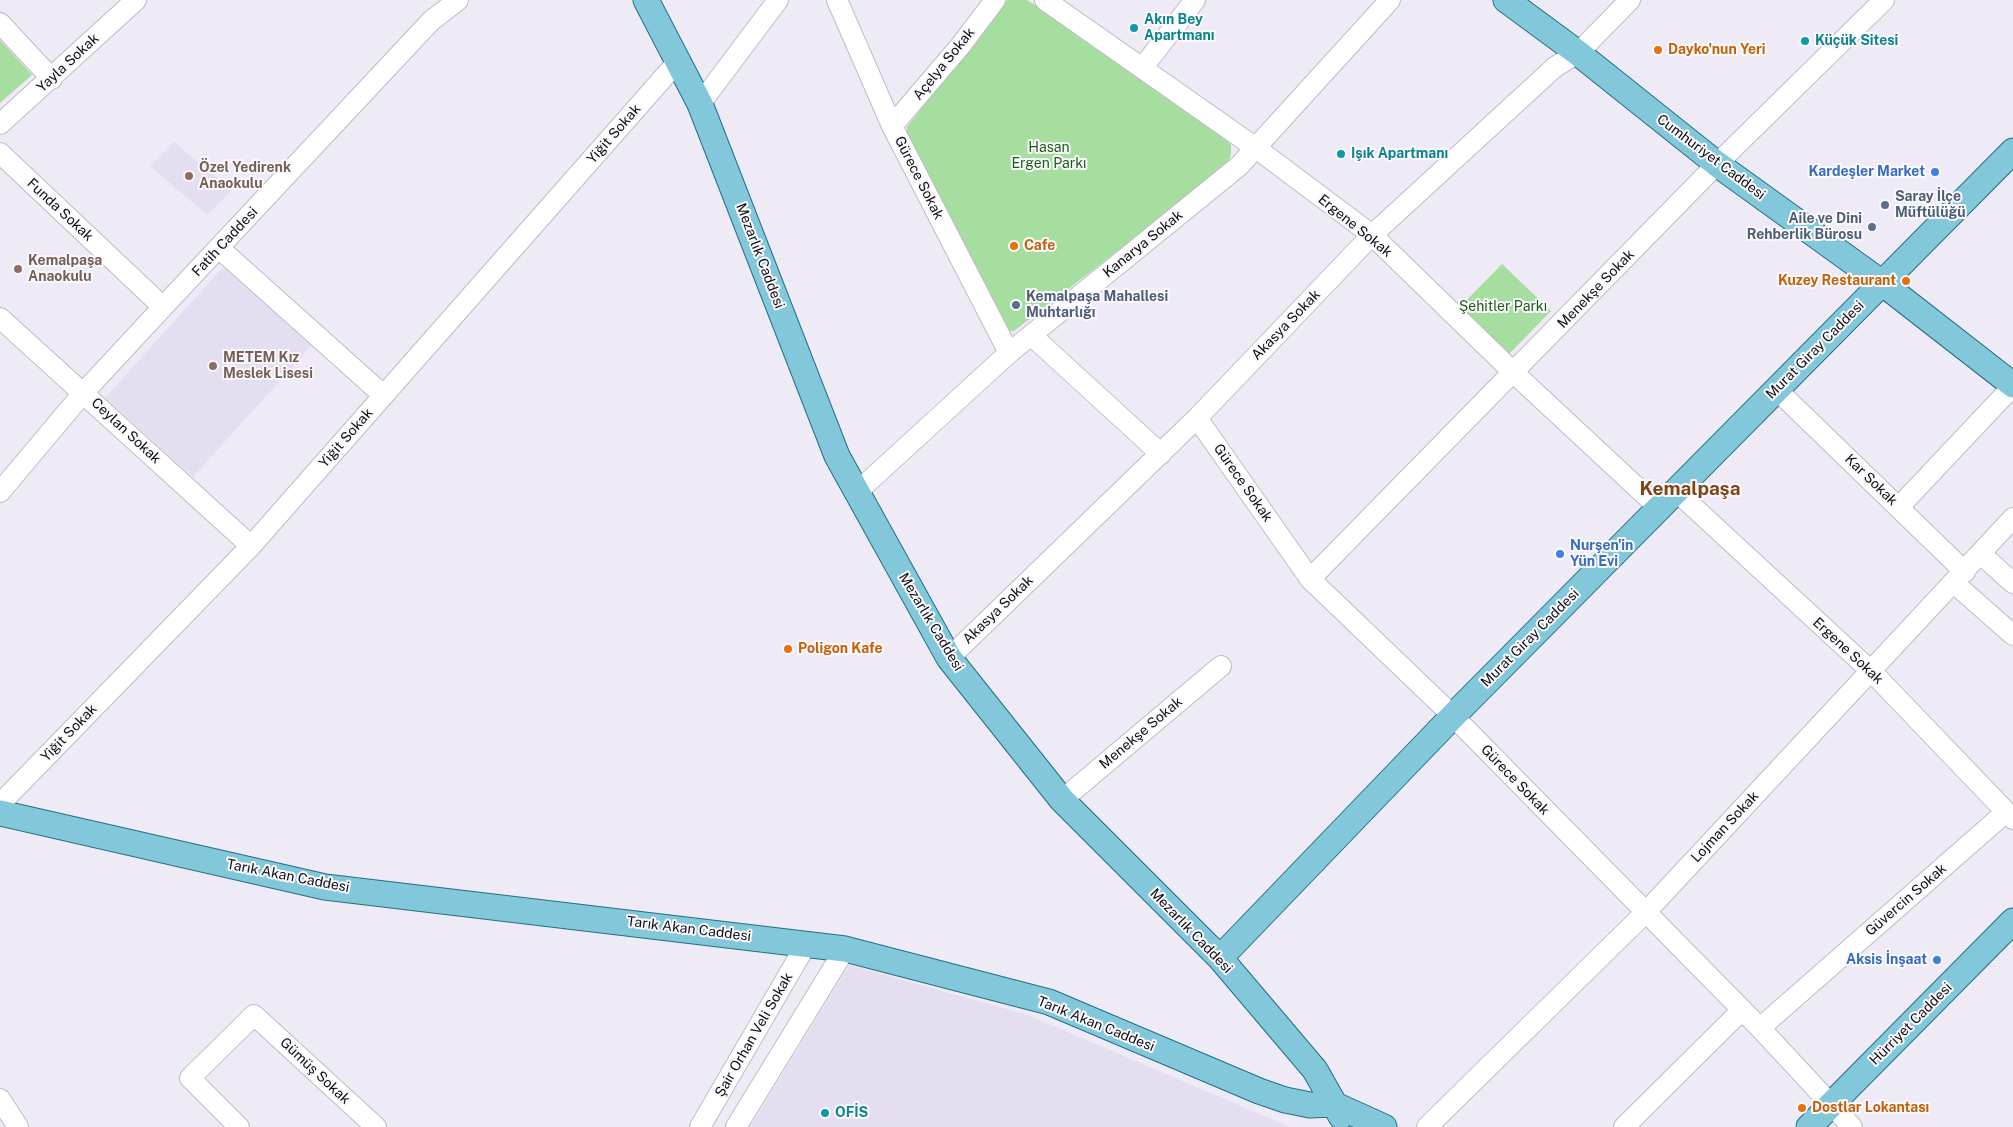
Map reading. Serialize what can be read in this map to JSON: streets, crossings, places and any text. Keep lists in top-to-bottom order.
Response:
{
  "streets": {
    "main road": [
      "Cumhuriyet Caddesi",
      "Mezarlık Caddesi",
      "Murat Giray Caddesi",
      "Tarık Akan Caddesi",
      "Hürriyet Caddesi"
    ],
    "street": [
      "Yayla Sokak",
      "Açelya Sokak",
      "Yiğit Sokak",
      "Gürece Sokak",
      "Funda Sokak",
      "Ergene Sokak",
      "Fatih Caddesi",
      "Kanarya Sokak",
      "Menekşe Sokak",
      "Akasya Sokak",
      "Ceylan Sokak",
      "Kar Sokak",
      "Lojman Sokak",
      "Güvercin Sokak",
      "Şair Orhan Veli Sokak",
      "Gümüş Sokak"
    ]
  },
  "crossings": [
    ["Açelya Sokak", "Gürece Sokak"],
    ["Yiğit Sokak", "Mezarlık Caddesi"],
    ["Yiğit Sokak", "Ceylan Sokak"],
    ["Cumhuriyet Caddesi", "Menekşe Sokak"],
    ["Cumhuriyet Caddesi", "Akasya Sokak"],
    ["Cumhuriyet Caddesi", "Murat Giray Caddesi"],
    ["Gürece Sokak", "Kanarya Sokak"],
    ["Gürece Sokak", "Menekşe Sokak"],
    ["Gürece Sokak", "Akasya Sokak"],
    ["Gürece Sokak", "Murat Giray Caddesi"],
    ["Gürece Sokak", "Lojman Sokak"],
    ["Gürece Sokak", "Güvercin Sokak"],
    ["Gürece Sokak", "Hürriyet Caddesi"],
    ["Funda Sokak", "Fatih Caddesi"],
    ["Ergene Sokak", "Kanarya Sokak"],
    ["Ergene Sokak", "Menekşe Sokak"],
    ["Ergene Sokak", "Akasya Sokak"],
    ["Ergene Sokak", "Murat Giray Caddesi"],
    ["Ergene Sokak", "Lojman Sokak"],
    ["Ergene Sokak", "Güvercin Sokak"],
    ["Fatih Caddesi", "Ceylan Sokak"],
    ["Kanarya Sokak", "Mezarlık Caddesi"],
    ["Mezarlık Caddesi", "Menekşe Sokak"],
    ["Mezarlık Caddesi", "Akasya Sokak"],
    ["Mezarlık Caddesi", "Murat Giray Caddesi"],
    ["Mezarlık Caddesi", "Tarık Akan Caddesi"],
    ["Murat Giray Caddesi", "Kar Sokak"],
    ["Kar Sokak", "Lojman Sokak"],
    ["Tarık Akan Caddesi", "Şair Orhan Veli Sokak"]
  ],
  "districts": ["Kemalpaşa"],
  "parks": ["Hasan Ergen Parkı", "Şehitler Parkı"],
  "places": [
    "Akın Bey Apartmanı",
    "Küçük Sitesi",
    "Dayko'nun Yeri",
    "Işık Apartmanı",
    "Kardeşler Market",
    "Özel Yedirenk Anaokulu",
    "Saray İlçe Müftülüğü",
    "Aile ve Dini Rehberlik Bürosu",
    "Cafe",
    "Kemalpaşa Anaokulu",
    "Kuzey Restaurant",
    "Kemalpaşa Mahallesi Muhtarlığı",
    "METEM Kız Meslek Lisesi",
    "Nurşen'in Yün Evi",
    "Poligon Kafe",
    "Aksis İnşaat",
    "Dostlar Lokantası",
    "OFİS"
  ]
}
